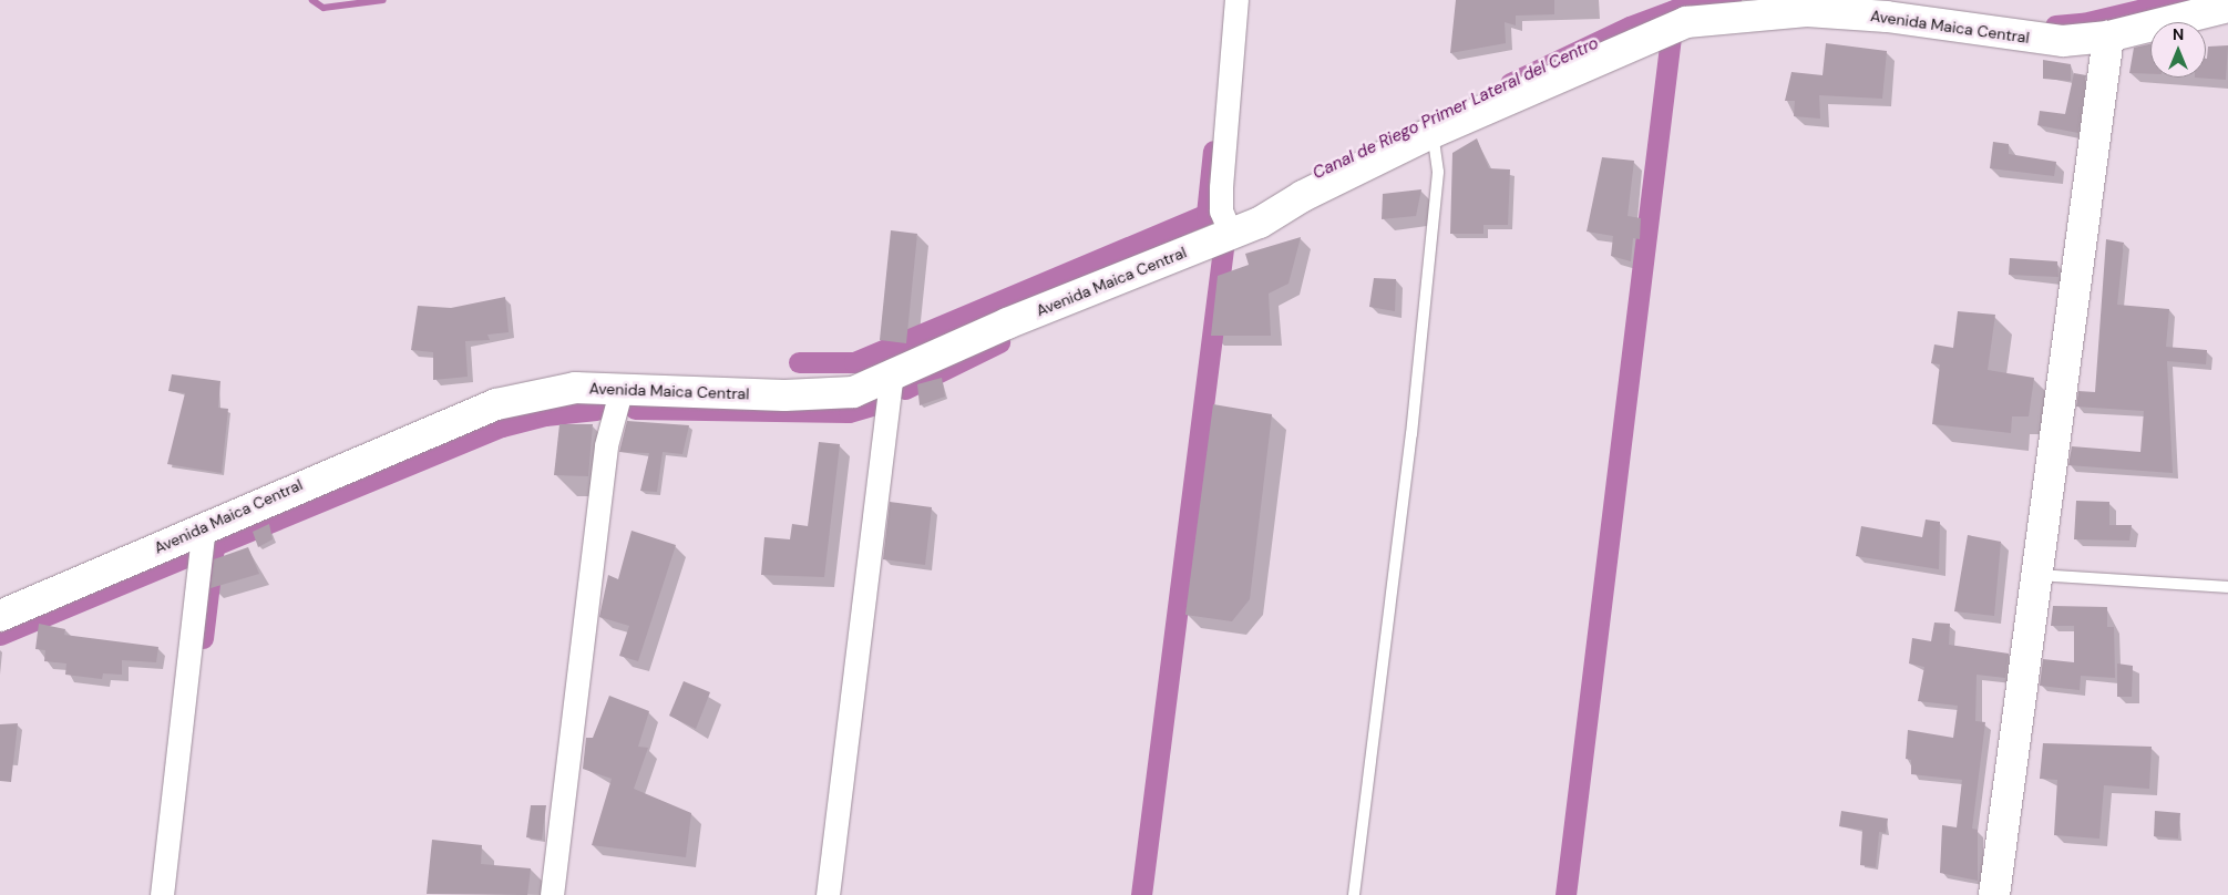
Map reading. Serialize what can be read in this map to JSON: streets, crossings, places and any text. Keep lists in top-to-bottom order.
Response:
{
  "streets": {
    "street": ["Avenida Maica Central"]
  },
  "water": ["Canal de Riego Primer Lateral del Centro"],
  "north": "top"
}
